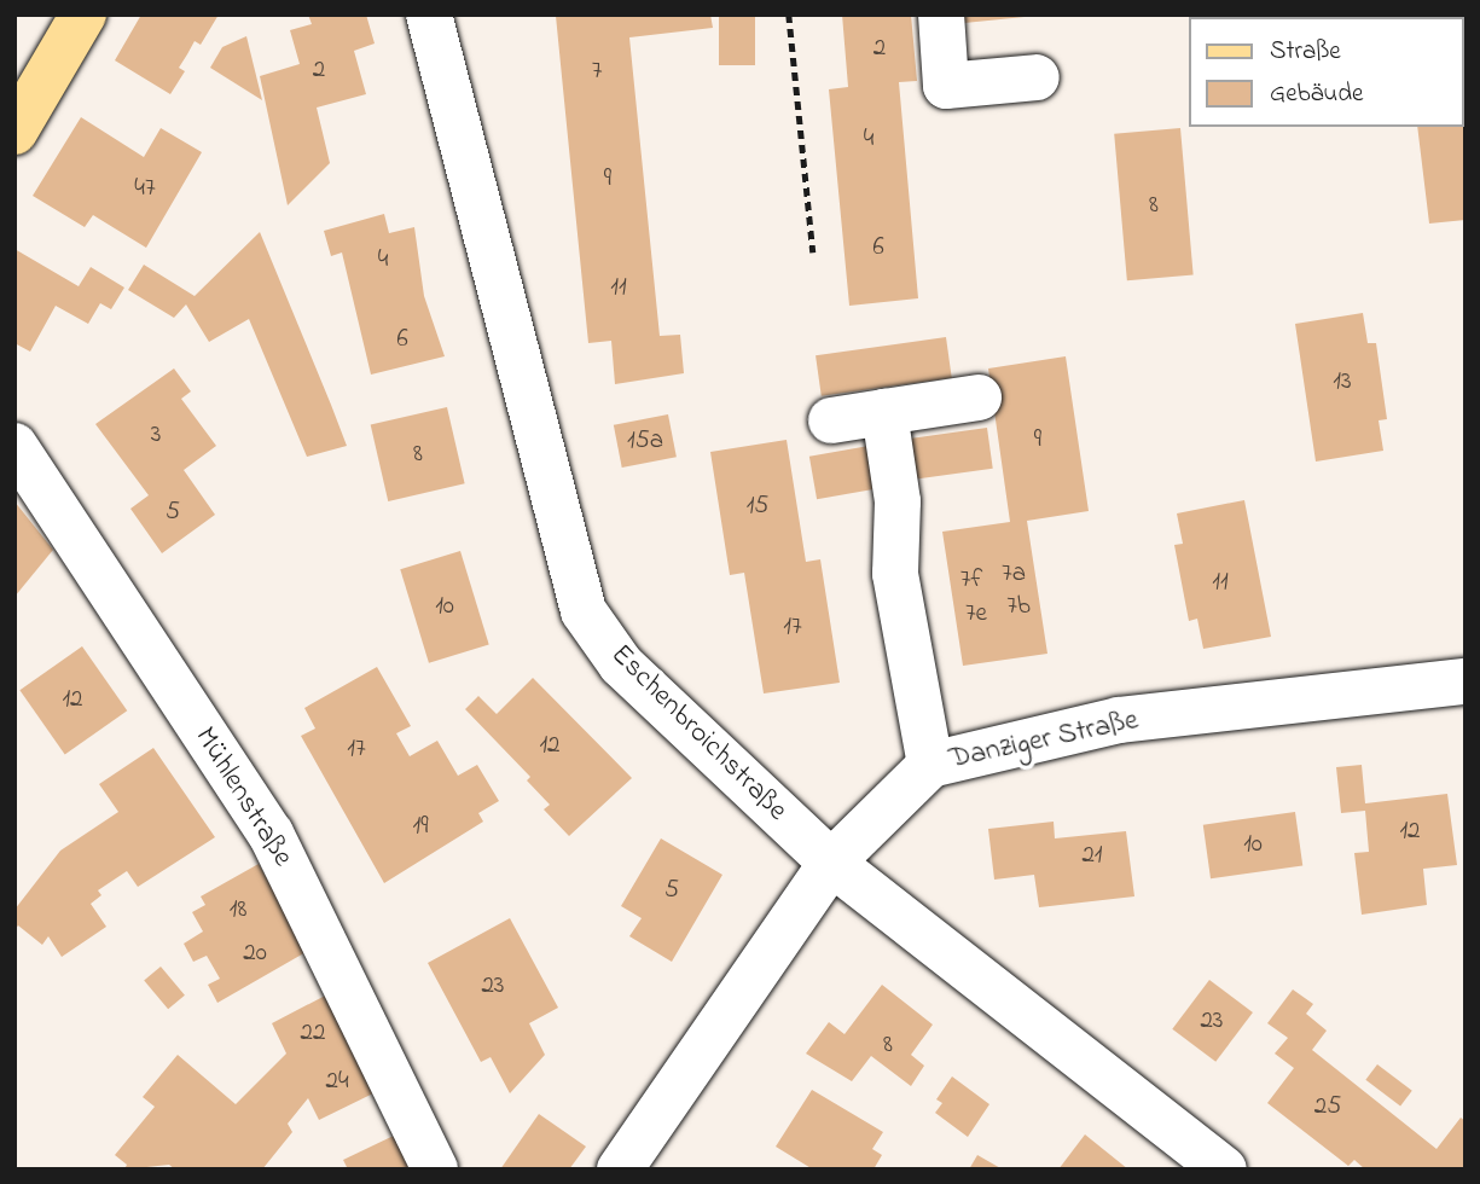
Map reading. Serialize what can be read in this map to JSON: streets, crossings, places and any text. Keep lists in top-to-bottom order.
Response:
{
  "streets": {
    "street": ["Eschenbroichstraße", "Danziger Straße", "Mühlenstraße"]
  },
  "crossings": [
    ["Eschenbroichstraße", "Danziger Straße"]
  ],
  "house_numbers": [
    "2",
    "2",
    "7",
    "4",
    "9",
    "47",
    "8",
    "6",
    "4",
    "11",
    "6",
    "13",
    "3",
    "9",
    "15a",
    "8",
    "15",
    "5",
    "7a",
    "7f",
    "11",
    "10",
    "7b",
    "7e",
    "17",
    "12",
    "12",
    "17",
    "19",
    "12",
    "10",
    "21",
    "5",
    "18",
    "20",
    "23",
    "23",
    "22",
    "8",
    "24",
    "25"
  ],
  "legend": ["Straße", "Gebäude"]
}
